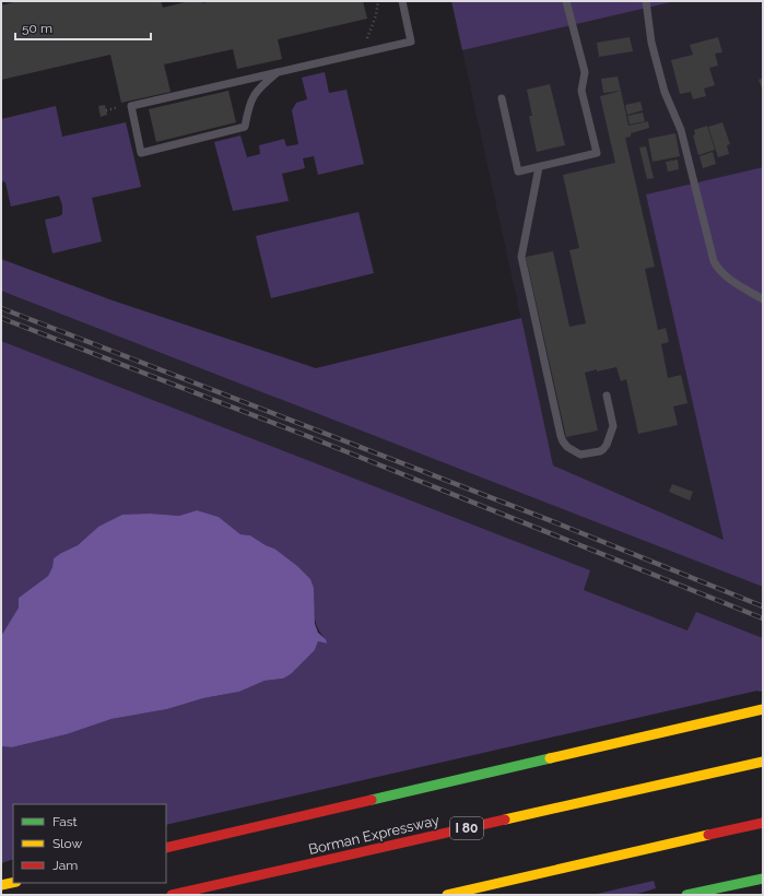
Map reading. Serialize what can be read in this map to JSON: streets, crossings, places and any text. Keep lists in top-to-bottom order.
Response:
{
  "streets": {
    "highway": ["I 80", "Borman Expressway"]
  },
  "legend": ["Fast", "Slow", "Jam"],
  "scale_bar": "50 m"
}
